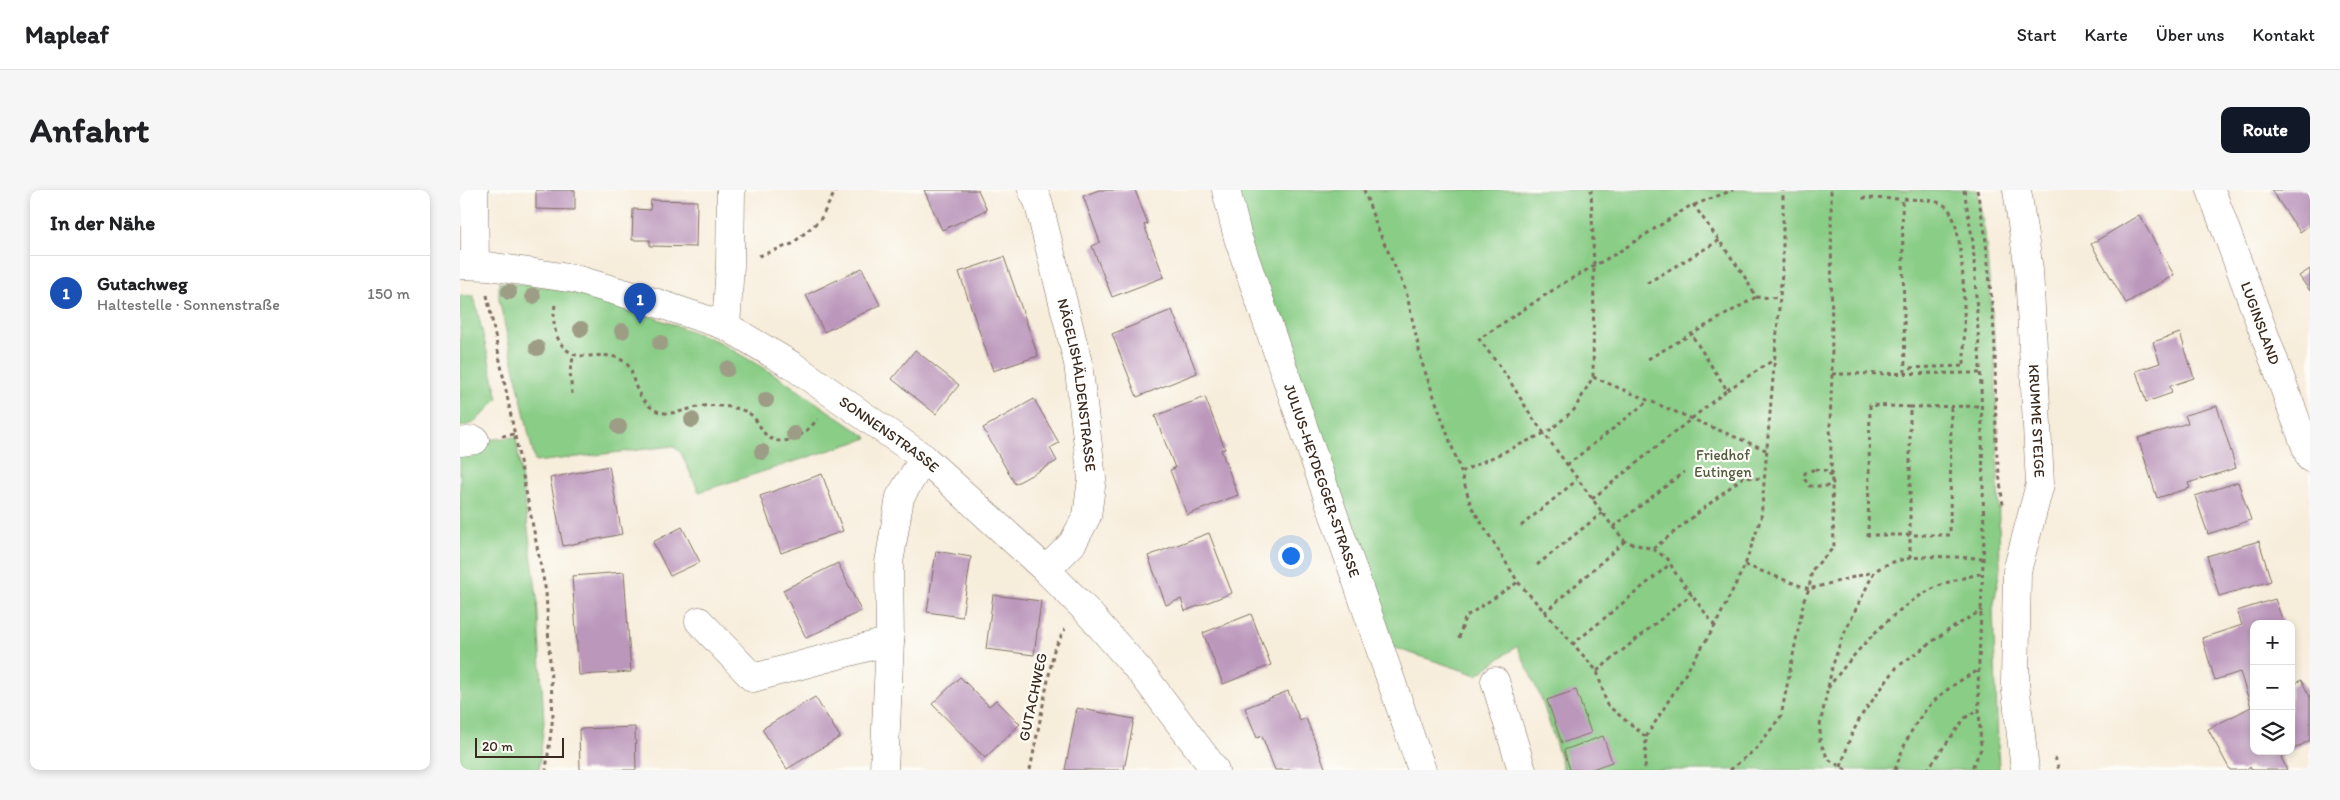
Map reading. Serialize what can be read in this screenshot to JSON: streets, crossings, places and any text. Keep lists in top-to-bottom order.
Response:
{
  "streets": {
    "street": [
      "LUGINSLAND",
      "NÄGELISHÄLDENSTRASSE",
      "KRUMME STEIGE",
      "SONNENSTRASSE",
      "JULIUS-HEYDEGGER-STRASSE"
    ],
    "path": ["GUTACHWEG"]
  },
  "crossings": [
    ["NÄGELISHÄLDENSTRASSE", "SONNENSTRASSE"],
    ["SONNENSTRASSE", "GUTACHWEG"]
  ],
  "parks": ["Friedhof Eutingen"],
  "scale_bar": "20 m",
  "page": {
    "header": "Mapleaf",
    "nav": [
      "Start",
      "Karte",
      "Über uns",
      "Kontakt"
    ],
    "buttons": "Route",
    "title": "Anfahrt",
    "heading": "In der Nähe",
    "list": [
      {
        "mark": "1",
        "name": "Gutachweg",
        "note": "Haltestelle · Sonnenstraße",
        "value": "150 m"
      }
    ],
    "pins": "1",
    "map_buttons": ["+", "−"],
    "scale": "20 m"
  }
}
